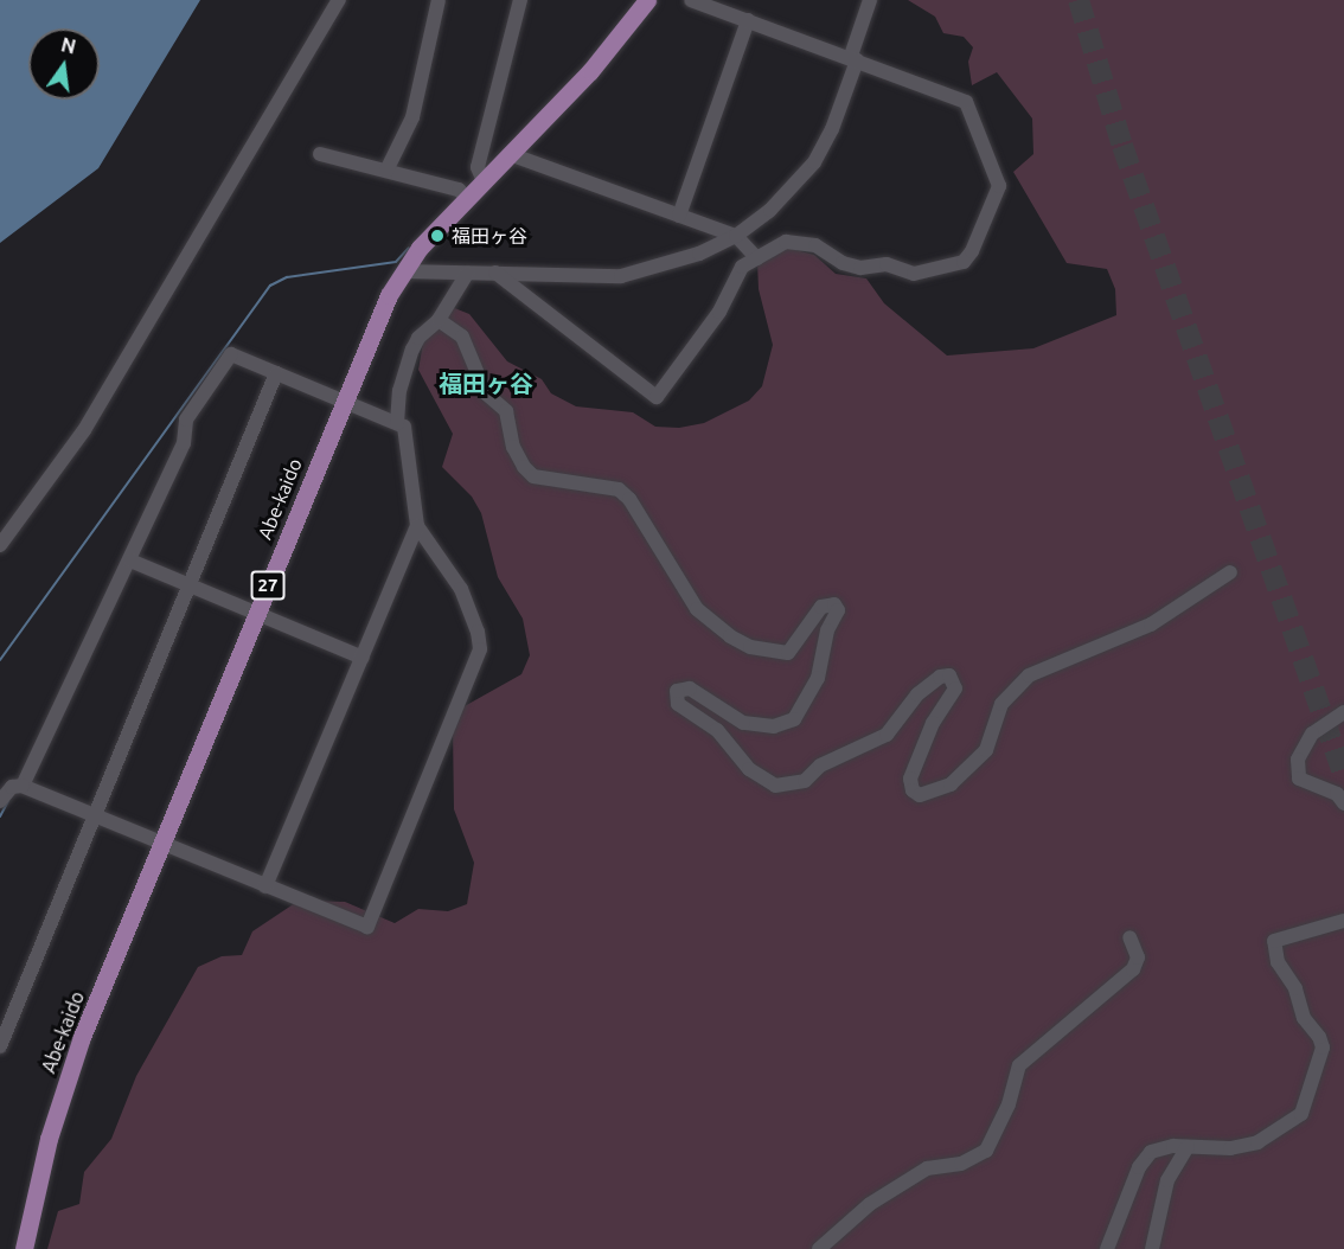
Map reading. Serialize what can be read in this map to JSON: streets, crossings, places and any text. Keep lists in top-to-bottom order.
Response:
{
  "streets": {
    "main road": ["Abe-kaido", "27"]
  },
  "districts": ["福田ヶ谷"],
  "places": ["福田ヶ谷"],
  "north": "top"
}
